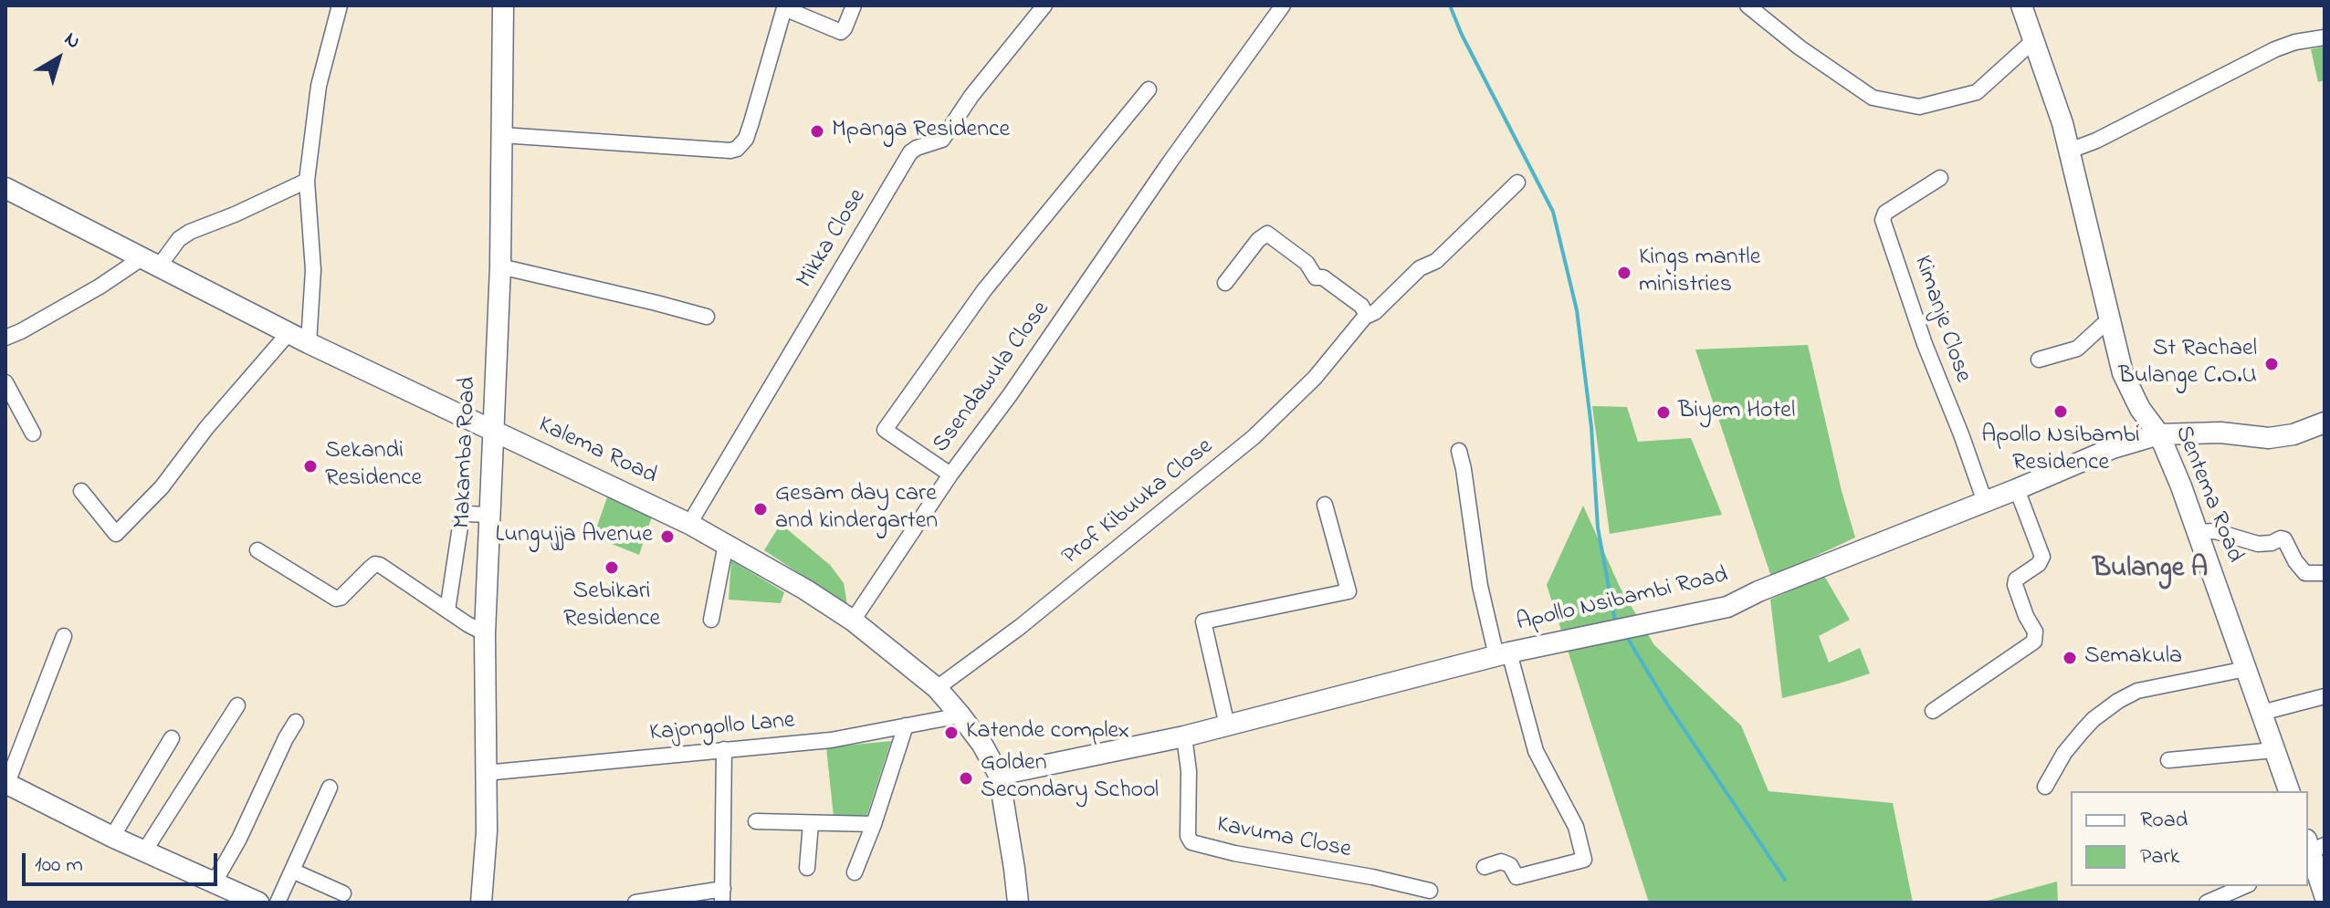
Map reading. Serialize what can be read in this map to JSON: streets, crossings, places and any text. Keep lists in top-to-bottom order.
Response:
{
  "streets": {
    "street": [
      "Mikka Close",
      "Kimanje Close",
      "Ssendawula Close",
      "Kalema Road",
      "Makamba Road",
      "Sentema Road",
      "Prof Kibuuka Close",
      "Apollo Nsibambi Road",
      "Kajongollo Lane",
      "Kavuma Close"
    ]
  },
  "crossings": [
    ["Mikka Close", "Kalema Road"],
    ["Kimanje Close", "Apollo Nsibambi Road"],
    ["Ssendawula Close", "Kalema Road"],
    ["Kalema Road", "Makamba Road"],
    ["Kalema Road", "Prof Kibuuka Close"],
    ["Kalema Road", "Apollo Nsibambi Road"],
    ["Kalema Road", "Kajongollo Lane"],
    ["Makamba Road", "Kajongollo Lane"],
    ["Sentema Road", "Apollo Nsibambi Road"],
    ["Apollo Nsibambi Road", "Kavuma Close"]
  ],
  "districts": ["Bulange A"],
  "places": [
    "Mpanga Residence",
    "Kings mantle ministries",
    "St Rachael Bulange C.O.U",
    "Apollo Nsibambi Residence",
    "Biyem Hotel",
    "Sekandi Residence",
    "Gesam day care and kindergarten",
    "Lungujja Avenue",
    "Sebikari Residence",
    "Semakula",
    "Katende complex",
    "Golden Secondary School"
  ],
  "legend": ["Road", "Park"],
  "scale_bar": "100 m",
  "north": "top right"
}
